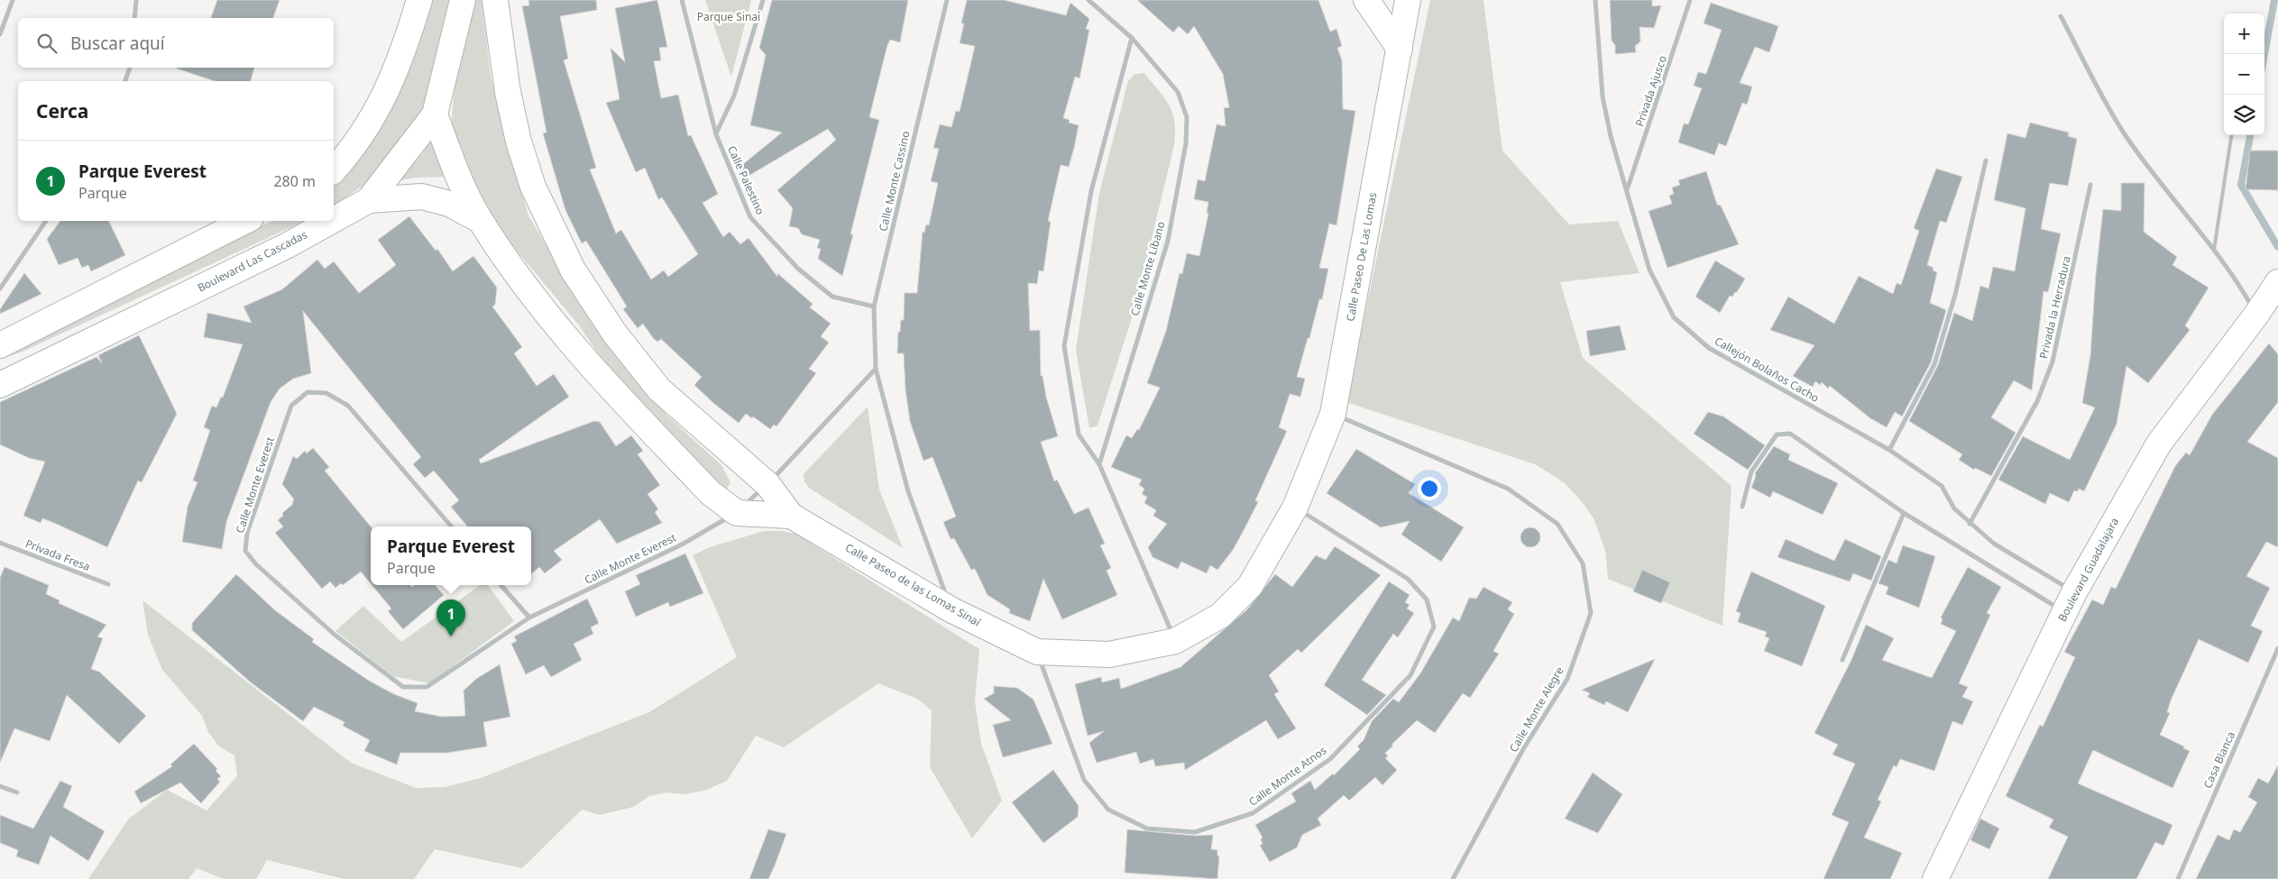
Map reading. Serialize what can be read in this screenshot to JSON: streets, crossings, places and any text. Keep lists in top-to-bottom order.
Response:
{
  "streets": {
    "street": [
      "Privada Ajusco",
      "Calle Palestino",
      "Calle Monte Cassino",
      "Calle Paseo De Las Lomas",
      "Boulevard Las Cascadas",
      "Calle Monte Líbano",
      "Privada la Herradura",
      "Callejón Bolaños Cacho",
      "Calle Monte Everest",
      "Privada Fresa",
      "Boulevard Guadalajara",
      "Calle Paseo de las Lomas Sinaí",
      "Calle Monte Alegre",
      "Casa Blanca",
      "Calle Monte Atnos"
    ]
  },
  "crossings": [
    ["Privada Ajusco", "Callejón Bolaños Cacho"],
    ["Calle Palestino", "Calle Monte Cassino"],
    ["Calle Monte Cassino", "Calle Paseo de las Lomas Sinaí"],
    ["Calle Paseo De Las Lomas", "Calle Paseo de las Lomas Sinaí"],
    ["Calle Paseo De Las Lomas", "Calle Monte Alegre"],
    ["Calle Paseo De Las Lomas", "Calle Monte Atnos"],
    ["Privada la Herradura", "Callejón Bolaños Cacho"],
    ["Callejón Bolaños Cacho", "Boulevard Guadalajara"],
    ["Calle Monte Everest", "Calle Paseo de las Lomas Sinaí"],
    ["Calle Paseo de las Lomas Sinaí", "Calle Monte Atnos"]
  ],
  "parks": ["Parque Sinai"],
  "page": {
    "map_buttons": ["+", "−"],
    "search": "Buscar aquí",
    "heading": "Cerca",
    "list": [
      {
        "mark": "1",
        "name": "Parque Everest",
        "note": "Parque",
        "value": "280 m"
      }
    ],
    "popup": ["Parque Everest", "Parque"],
    "pins": "1"
  }
}
